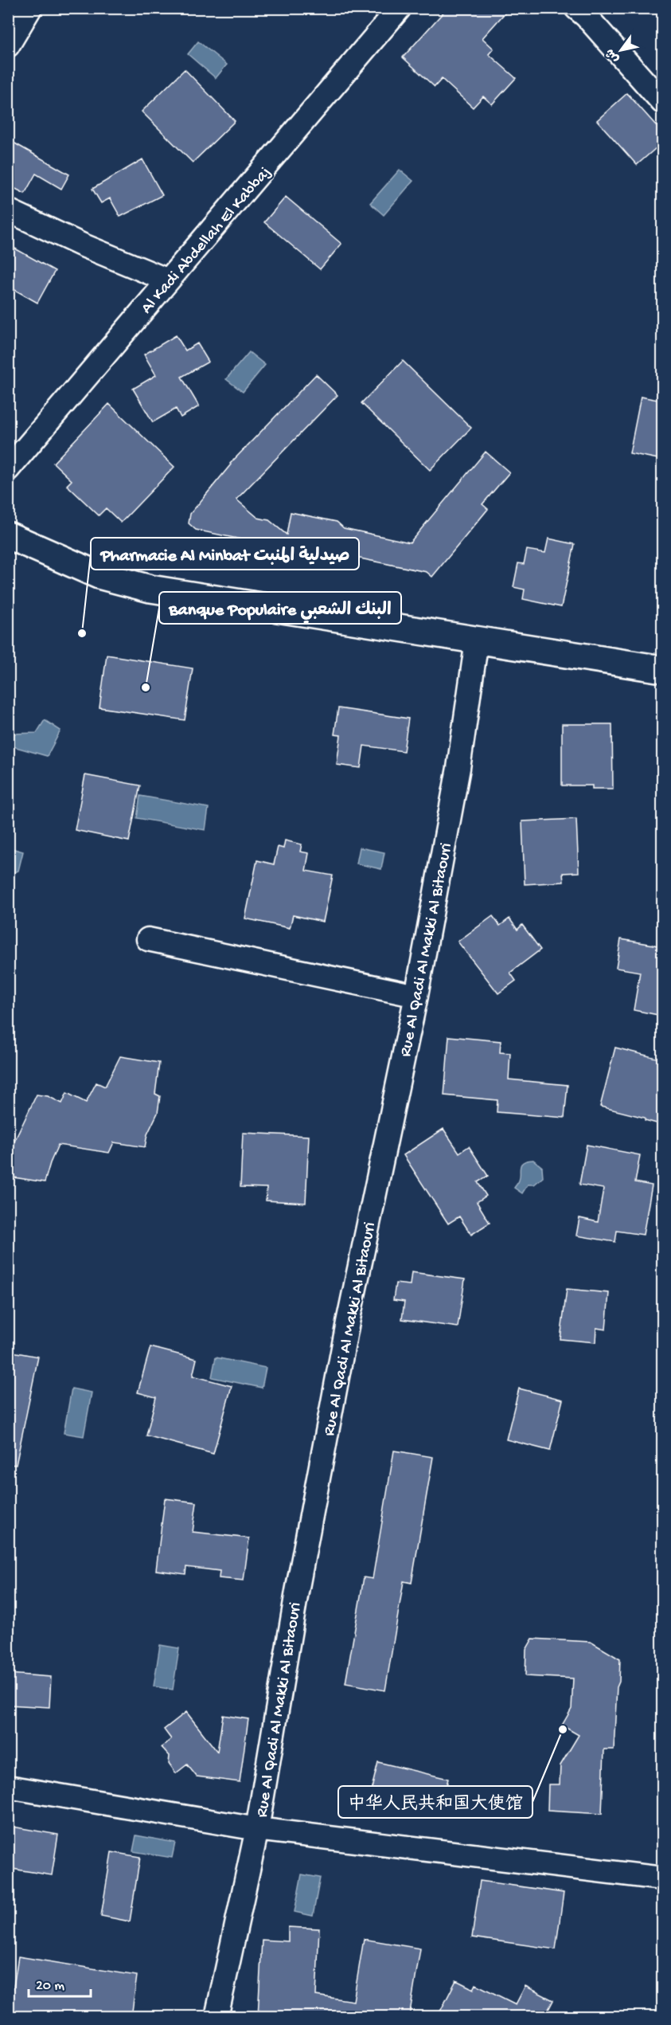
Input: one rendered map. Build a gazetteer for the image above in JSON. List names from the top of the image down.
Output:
{
  "streets": {
    "street": ["Al Kadi Abdellah El Kabbaj", "Rue Al Qadi Al Makki Al Bitaouri"]
  },
  "places": ["Pharmacie Al Minbat صيدلية المنبت", "Banque Populaire البنك الشعبي", "中华人民共和国大使馆"],
  "scale_bar": "20 m",
  "north": "bottom left"
}
